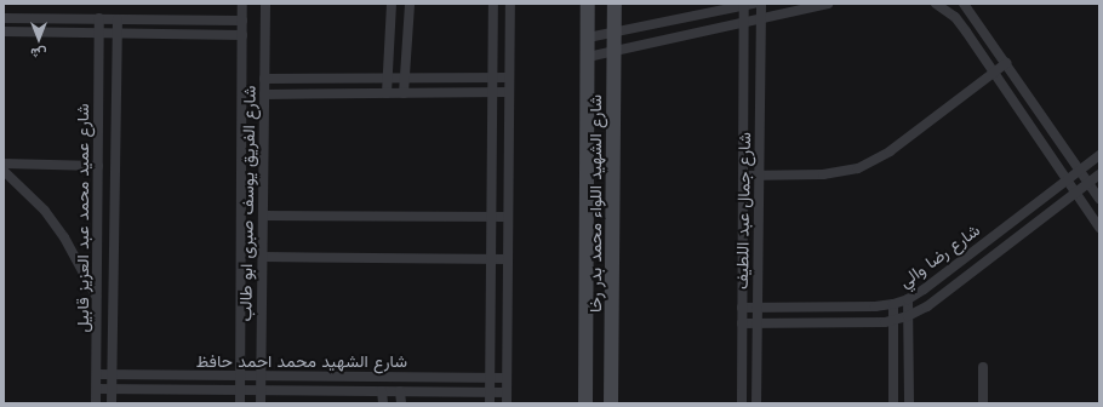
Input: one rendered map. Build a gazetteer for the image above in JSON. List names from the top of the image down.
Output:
{
  "streets": {
    "street": [
      "شارع الفريق يوسف صبرى ابو طالب",
      "شارع الشهيد اللواء محمد بدر رخا",
      "شارع جمال عبد اللطيف",
      "شارع عميد محمد عبد العزيز قابيل",
      "شارع رضا والي",
      "شارع الشهيد محمد احمد حافظ"
    ]
  },
  "crossings": [
    ["شارع الفريق يوسف صبرى ابو طالب", "شارع الشهيد محمد احمد حافظ"],
    ["شارع جمال عبد اللطيف", "شارع رضا والي"],
    ["شارع عميد محمد عبد العزيز قابيل", "شارع الشهيد محمد احمد حافظ"]
  ],
  "north": "bottom"
}
